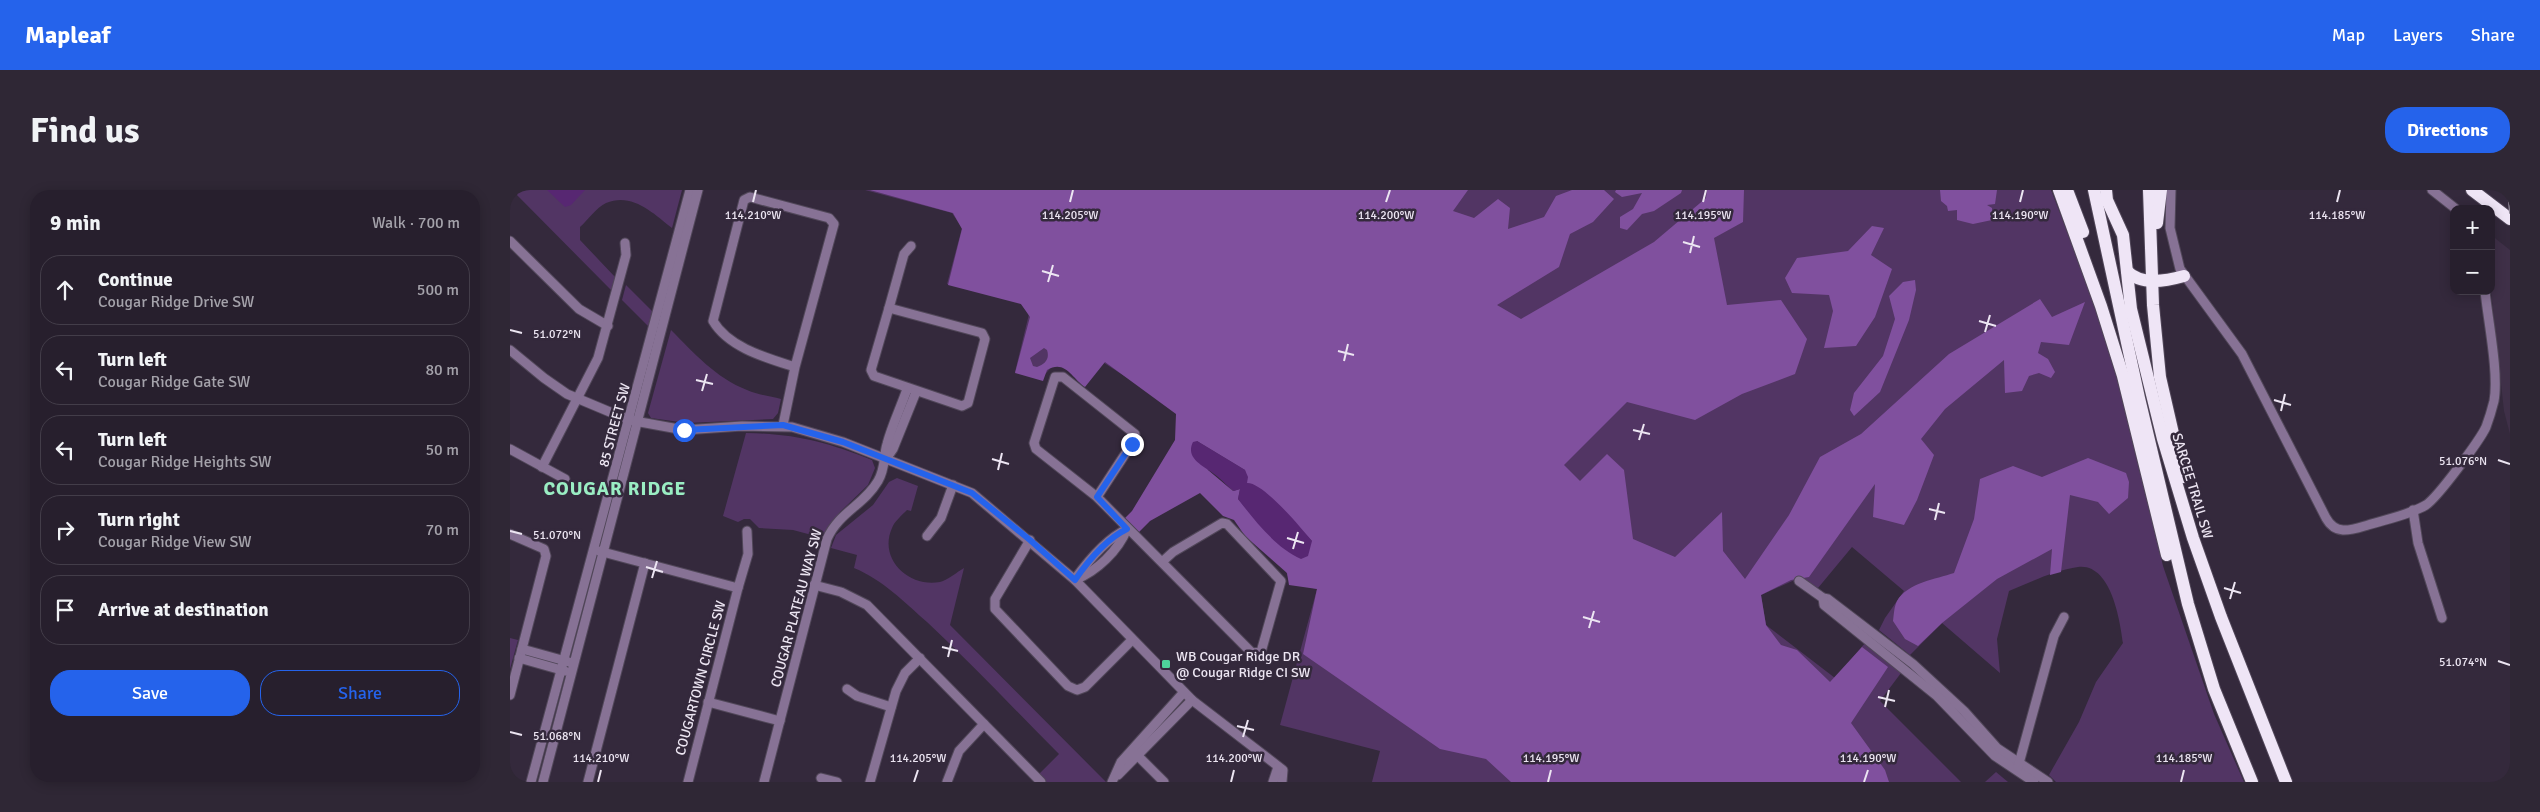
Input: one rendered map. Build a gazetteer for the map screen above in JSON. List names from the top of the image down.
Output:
{
  "streets": {
    "highway": ["SARCEE TRAIL SW"],
    "street": ["85 STREET SW", "COUGAR PLATEAU WAY SW", "COUGARTOWN CIRCLE SW"]
  },
  "crossings": [
    ["85 STREET SW", "COUGARTOWN CIRCLE SW"]
  ],
  "districts": ["COUGAR RIDGE"],
  "places": {
    "transit": ["WB Cougar Ridge DR @ Cougar Ridge CI SW"]
  },
  "page": {
    "header": "Mapleaf",
    "nav": ["Map", "Layers", "Share"],
    "buttons": [
      "Directions",
      ["Save", "Share"]
    ],
    "title": "Find us",
    "heading": ["9 min", "Walk · 700 m"],
    "map_buttons": ["+", "−"],
    "list": [
      ["Continue", "Cougar Ridge Drive SW", "500 m"],
      ["Turn left", "Cougar Ridge Gate SW", "80 m"],
      ["Turn left", "Cougar Ridge Heights SW", "50 m"],
      ["Turn right", "Cougar Ridge View SW", "70 m"],
      "Arrive at destination"
    ]
  },
  "coordinates": [
    "114.210°W",
    "114.205°W",
    "114.200°W",
    "114.195°W",
    "114.190°W",
    "114.185°W",
    "51.072°N",
    "51.076°N",
    "51.070°N",
    "51.074°N",
    "51.068°N"
  ]
}
